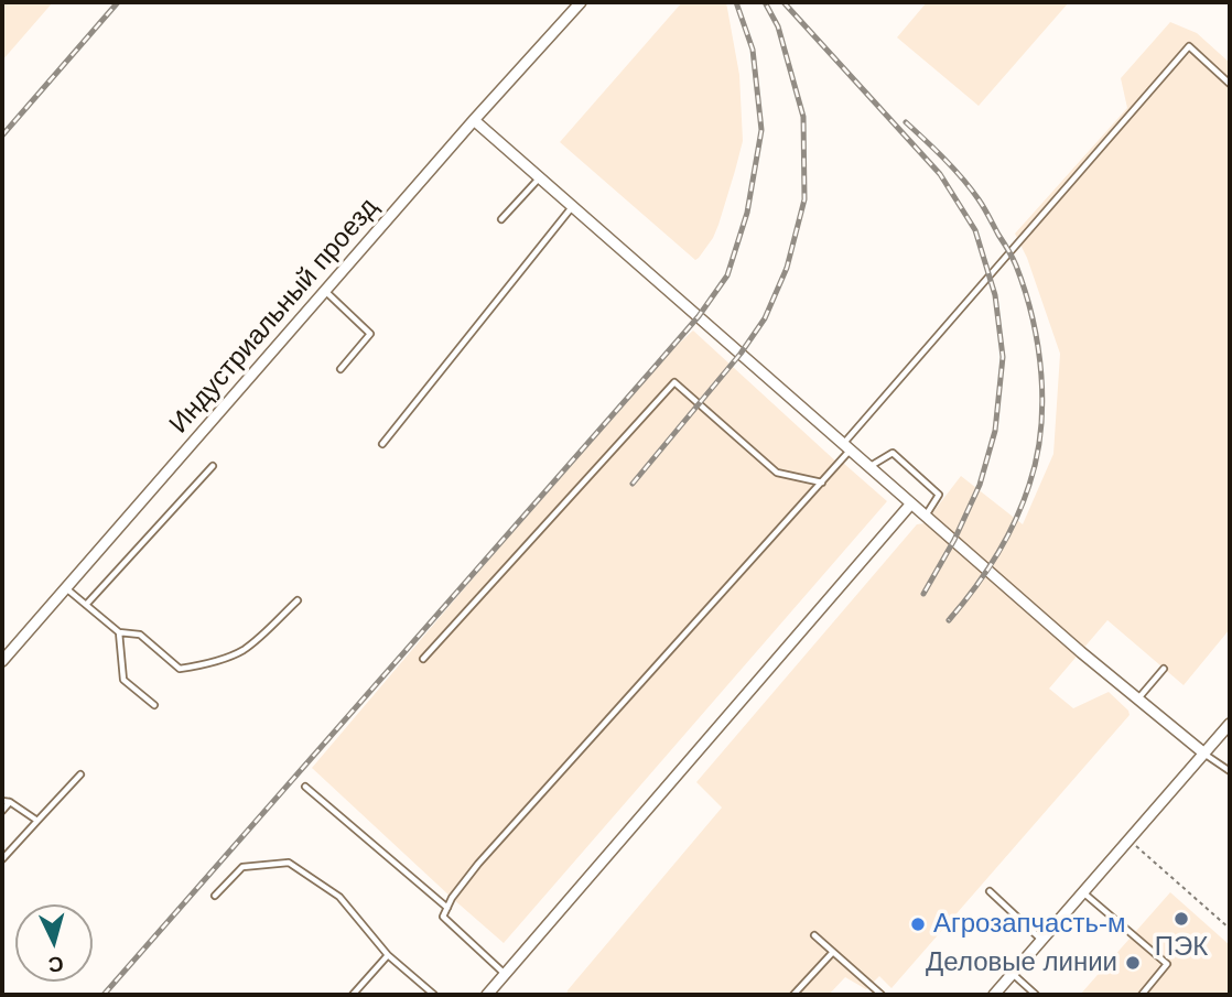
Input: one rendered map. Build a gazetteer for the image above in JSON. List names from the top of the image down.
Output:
{
  "streets": {
    "street": ["Индустриальный проезд"]
  },
  "places": ["ПЭК", "Агрозапчасть-м", "Деловые линии"],
  "north": "bottom"
}
